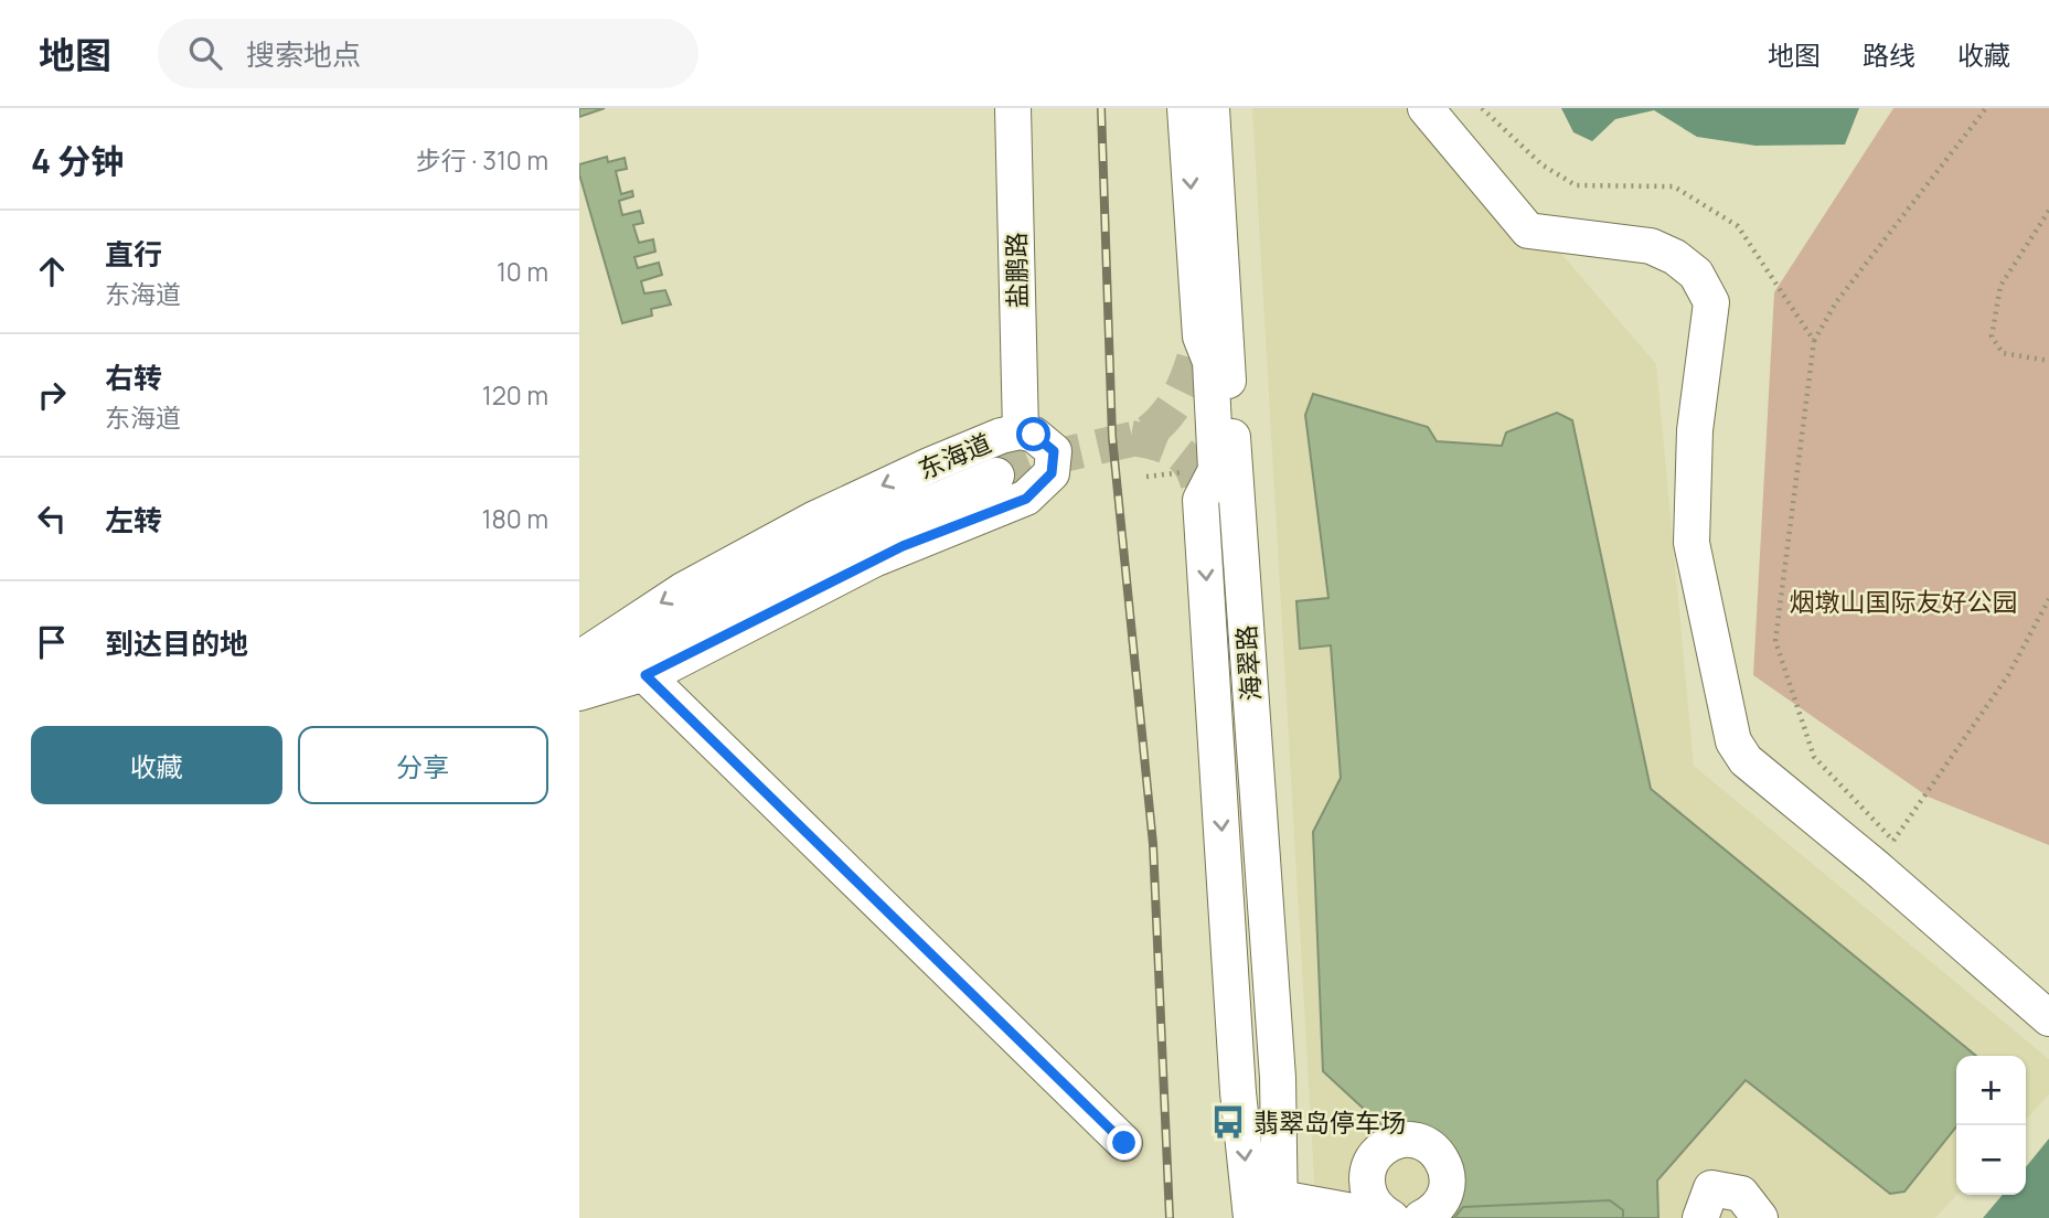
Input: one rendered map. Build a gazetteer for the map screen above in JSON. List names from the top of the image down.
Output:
{
  "streets": {
    "street": ["盐鹏路", "东海道", "海翠路"]
  },
  "crossings": [
    ["盐鹏路", "东海道"]
  ],
  "parks": ["烟墩山国际友好公园"],
  "places": {
    "bus stop": ["翡翠岛停车场"]
  },
  "page": {
    "header": "地图",
    "search": "搜索地点",
    "nav": ["地图", "路线", "收藏"],
    "heading": ["4 分钟", "步行 · 310 m"],
    "list": [
      ["直行", "东海道", "10 m"],
      ["右转", "东海道", "120 m"],
      ["左转", "180 m"],
      "到达目的地"
    ],
    "buttons": ["收藏", "分享"],
    "map_buttons": ["+", "−"]
  }
}
